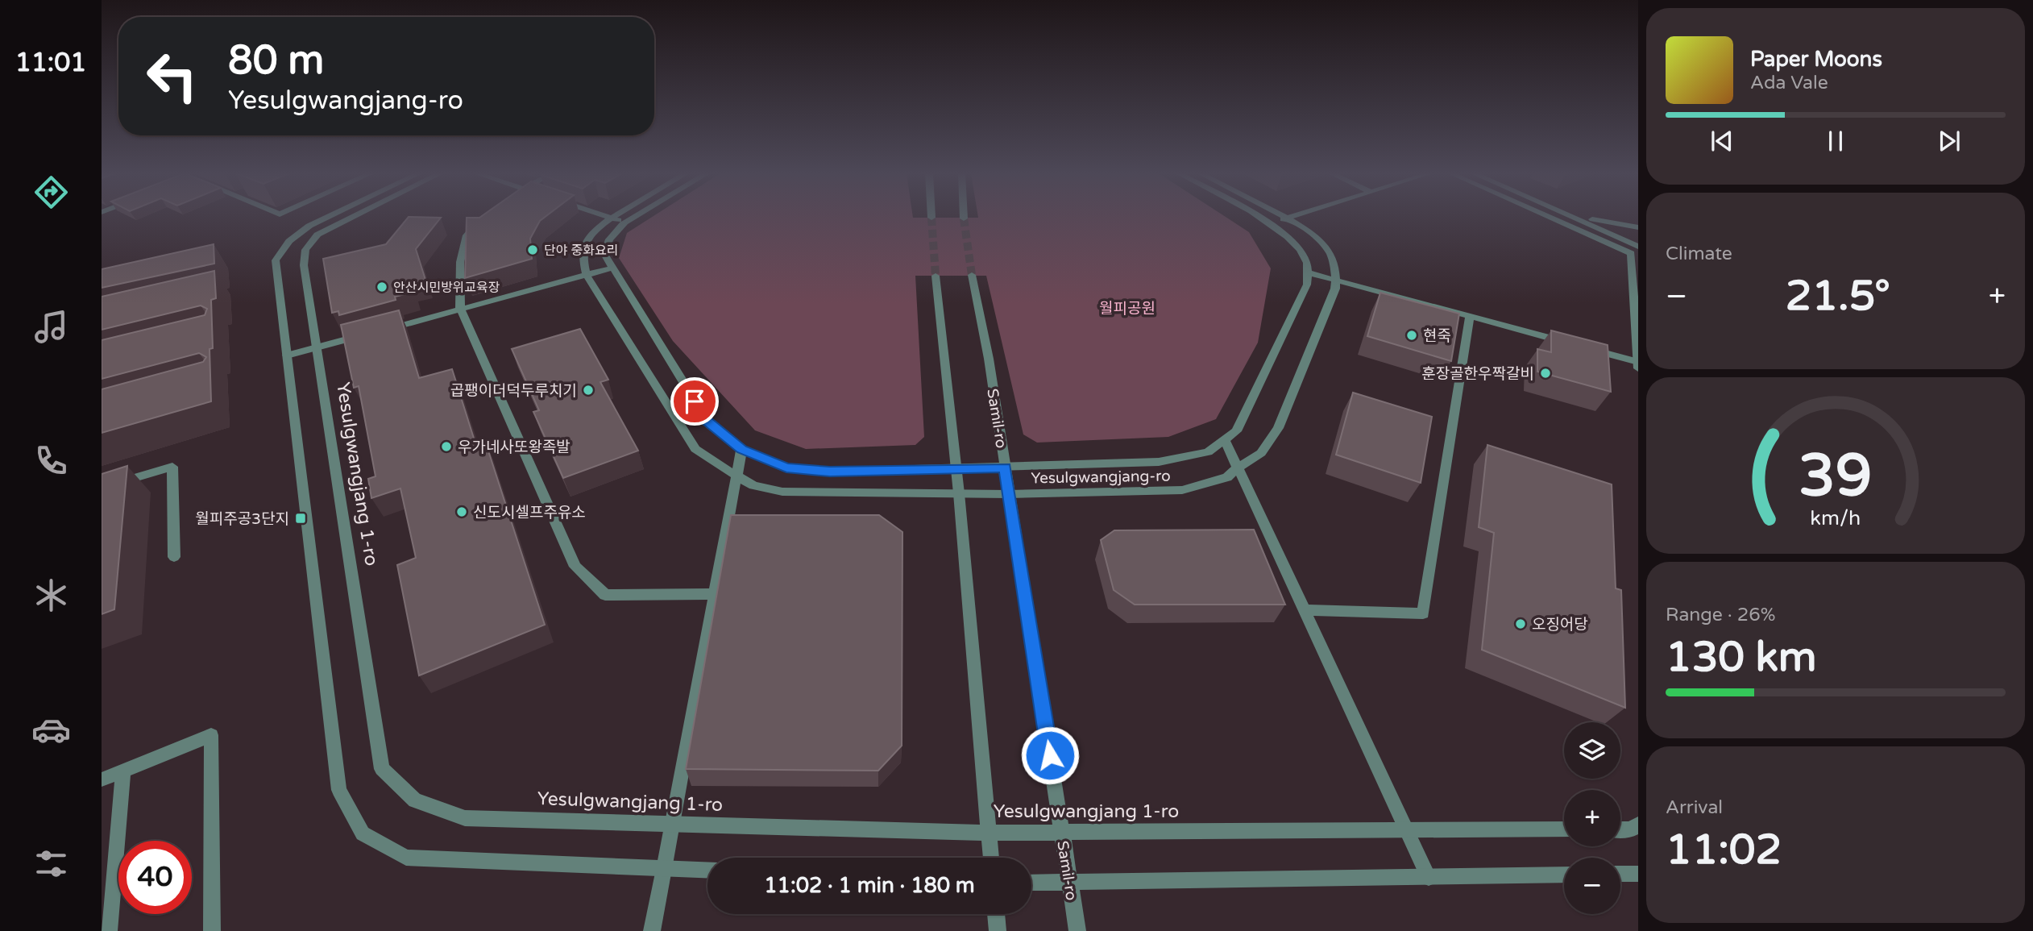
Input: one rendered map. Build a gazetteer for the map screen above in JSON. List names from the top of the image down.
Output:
{
  "streets": {
    "street": ["Samil-ro", "Yesulgwangjang 1-ro", "Yesulgwangjang-ro"]
  },
  "crossings": [
    ["Samil-ro", "Yesulgwangjang 1-ro"],
    ["Samil-ro", "Yesulgwangjang-ro"]
  ],
  "parks": ["월피공원"],
  "places": {
    "other": [
      "단야 중화요리",
      "안산시민방위교육장",
      "현죽",
      "훈장골한우짝갈비",
      "곱팽이더덕두루치기",
      "우가네사또왕족발",
      "신도시셀프주유소",
      "오징어당"
    ],
    "transit": ["월피주공3단지"]
  },
  "page": {
    "tabs": "11:01",
    "turn": ["80 m", "Yesulgwangjang-ro"],
    "song": ["Paper Moons", "Ada Vale"],
    "tile": [
      "Climate",
      ["Range · 26%", "130 km"],
      ["Arrival", "11:02"]
    ],
    "heat": ["−", "21.5°", "+"],
    "map_buttons": ["+", "−"],
    "limit": "40",
    "trip": "11:02 · 1 min · 180 m",
    "gauge": ["39", "km/h"]
  }
}
